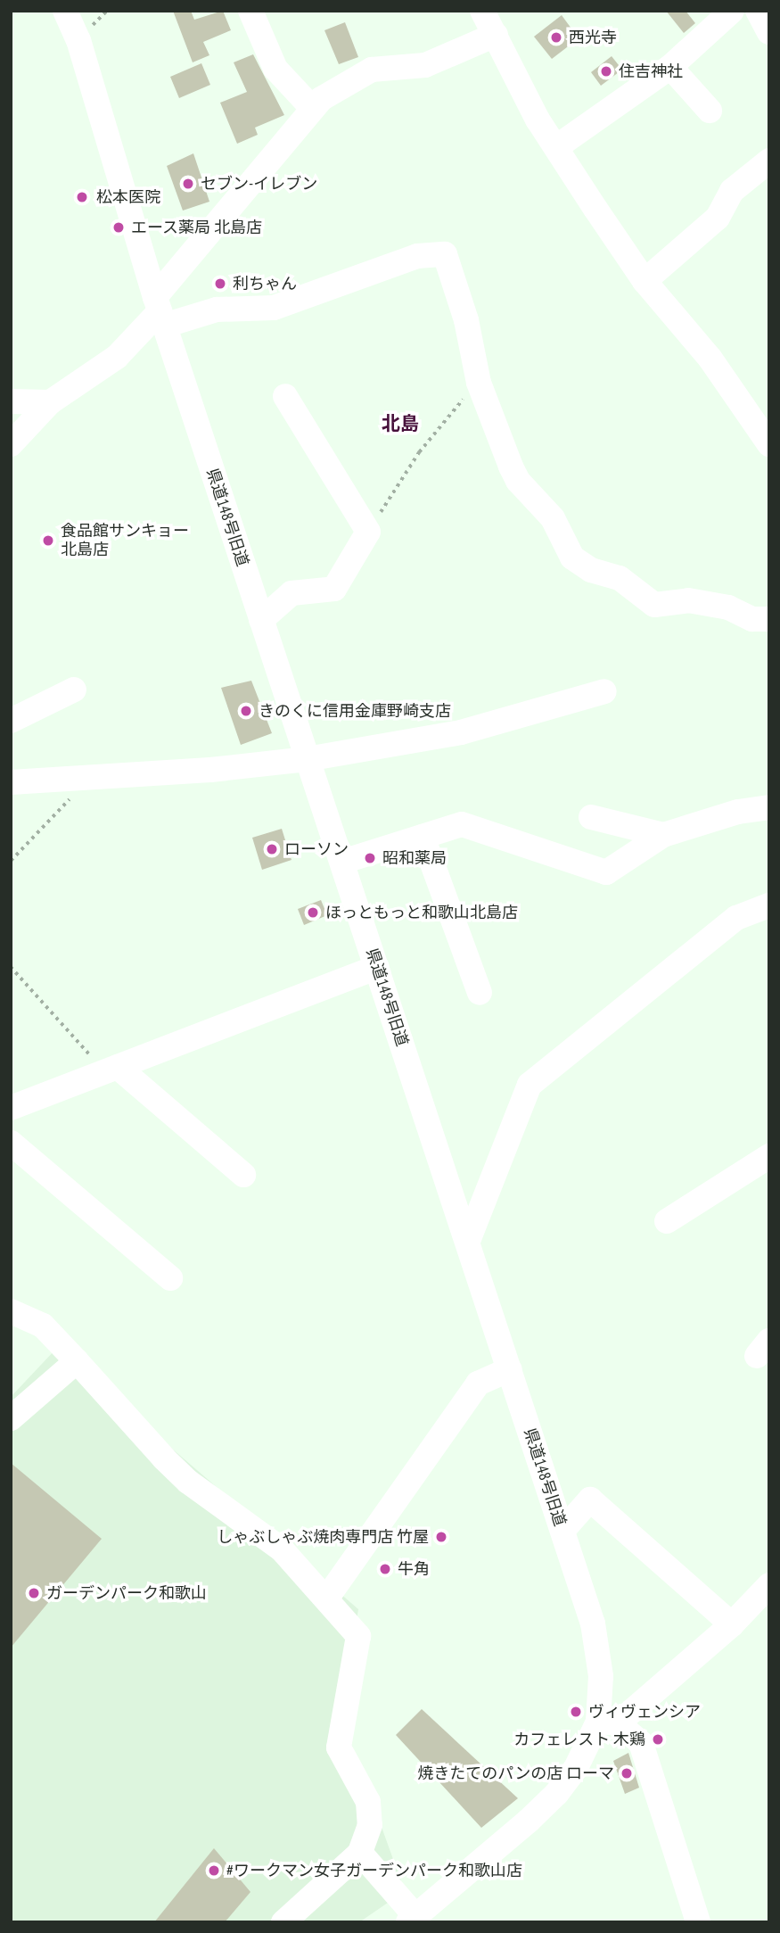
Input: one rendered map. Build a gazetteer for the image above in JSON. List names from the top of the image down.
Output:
{
  "streets": {
    "street": ["県道148号旧道"]
  },
  "districts": ["北島"],
  "places": [
    "西光寺",
    "住吉神社",
    "セブン-イレブン",
    "松本医院",
    "エース薬局 北島店",
    "利ちゃん",
    "食品館サンキョー 北島店",
    "きのくに信用金庫野崎支店",
    "ローソン",
    "昭和薬局",
    "ほっともっと和歌山北島店",
    "しゃぶしゃぶ焼肉専門店 竹屋",
    "牛角",
    "ガーデンパーク和歌山",
    "ヴィヴェンシア",
    "カフェレスト 木鶏",
    "焼きたてのパンの店 ローマ",
    "#ワークマン女子ガーデンパーク和歌山店"
  ]
}
